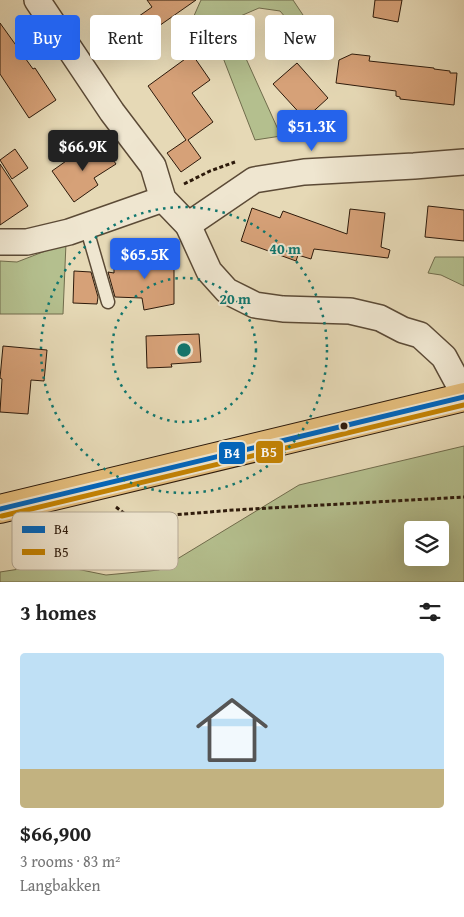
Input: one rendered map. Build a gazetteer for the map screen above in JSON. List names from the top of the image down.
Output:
{
  "lines": ["transit line B4", "transit line B5"],
  "legend": ["B4", "B5"],
  "page": {
    "chip": [
      "Buy",
      "Rent",
      "Filters",
      "New"
    ],
    "price": ["$51.3K", "$66.9K", "$65.5K"],
    "heading": "3 homes",
    "list": [
      {
        "name": "$66,900",
        "note": "3 rooms · 83 m² · Langbakken"
      }
    ]
  },
  "rings": ["40 m", "20 m"]
}
